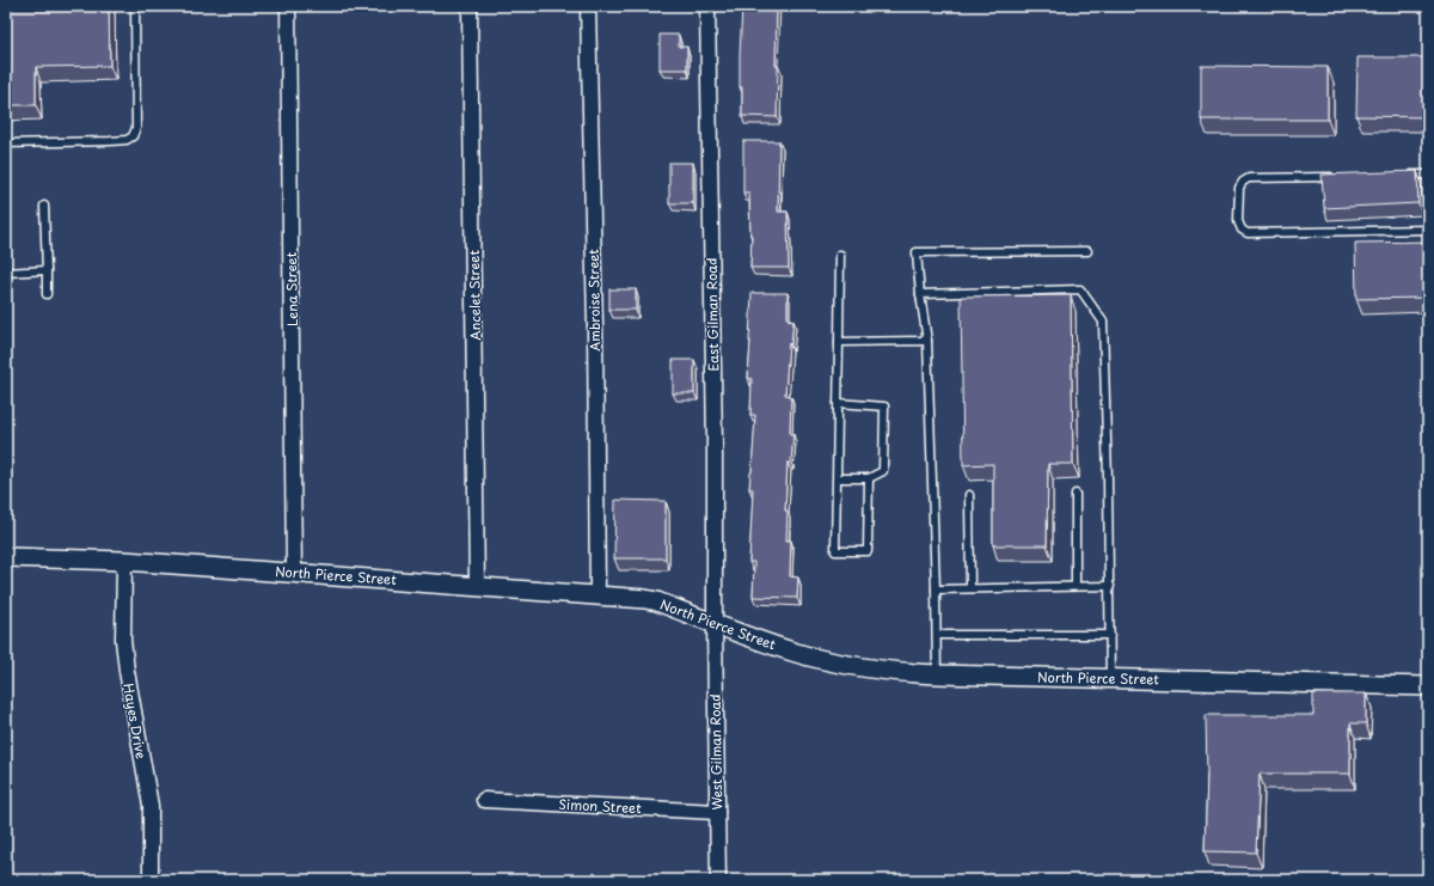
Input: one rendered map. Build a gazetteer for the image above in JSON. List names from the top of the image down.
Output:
{
  "streets": {
    "street": [
      "Lena Street",
      "Ancelet Street",
      "Ambroise Street",
      "East Gilman Road",
      "North Pierce Street",
      "Hayes Drive",
      "West Gilman Road",
      "Simon Street"
    ]
  },
  "crossings": [
    ["Lena Street", "North Pierce Street"],
    ["Ancelet Street", "North Pierce Street"],
    ["Ambroise Street", "North Pierce Street"],
    ["East Gilman Road", "North Pierce Street"],
    ["East Gilman Road", "West Gilman Road"],
    ["North Pierce Street", "Hayes Drive"],
    ["North Pierce Street", "West Gilman Road"],
    ["West Gilman Road", "Simon Street"]
  ]
}
